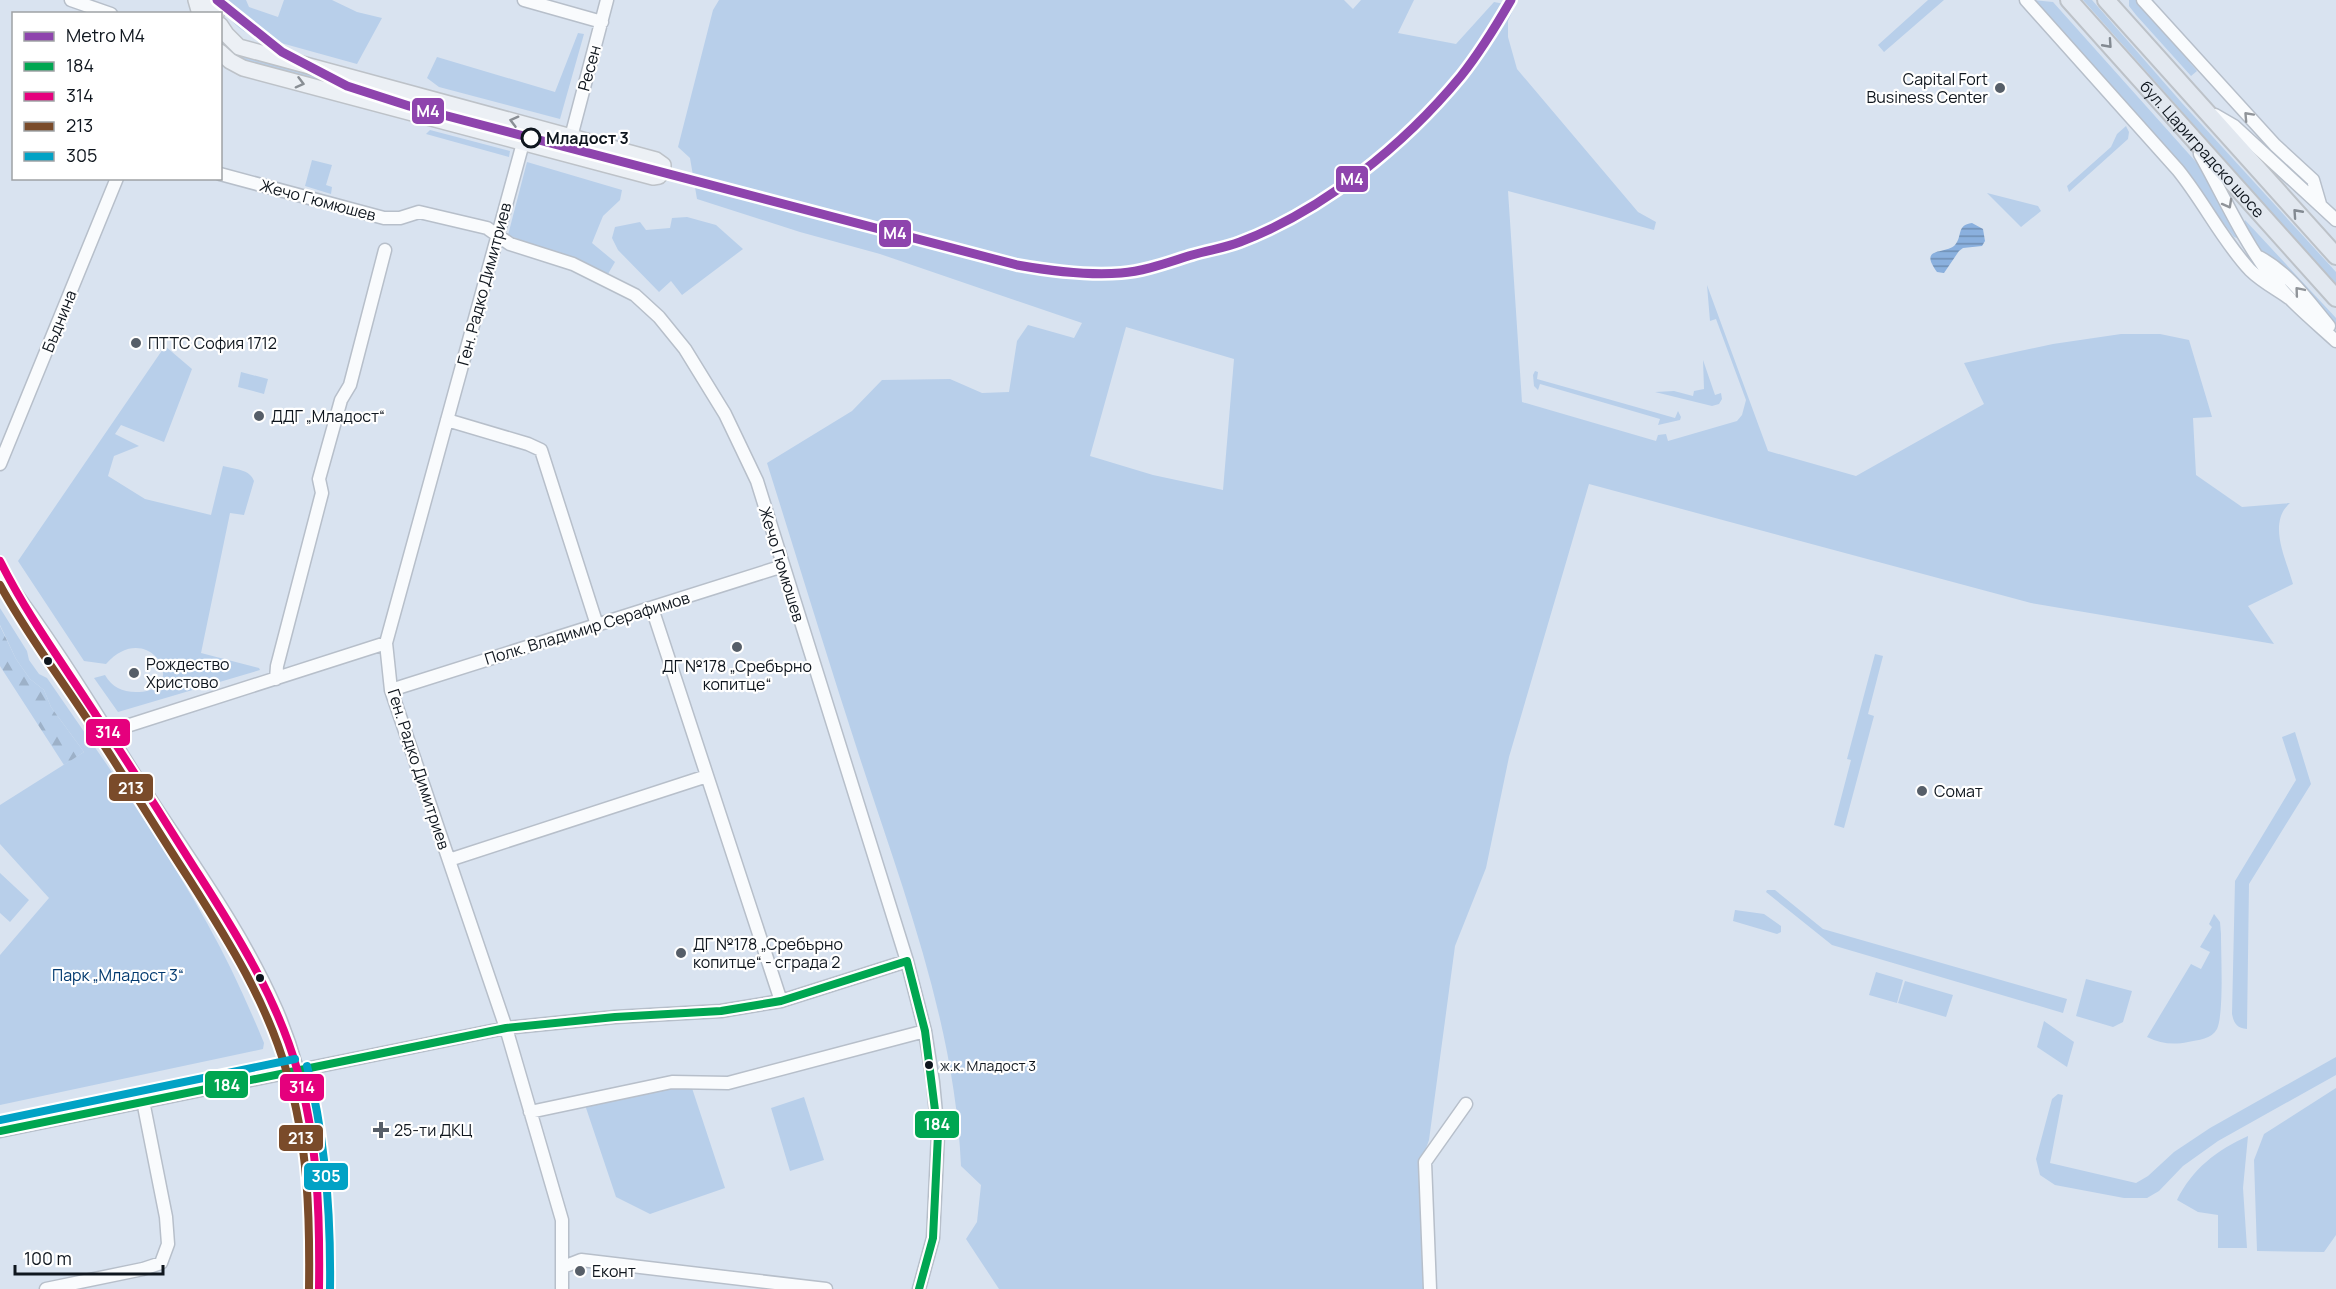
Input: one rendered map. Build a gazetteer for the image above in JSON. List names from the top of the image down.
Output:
{
  "streets": {
    "highway": ["бул. Цариградско шосе"],
    "street": [
      "Ресен",
      "Жечо Гюмюшев",
      "Ген. Радко Димитриев",
      "Бъднина",
      "Полк. Владимир Серафимов"
    ]
  },
  "crossings": [
    ["Жечо Гюмюшев", "Ген. Радко Димитриев"],
    ["Жечо Гюмюшев", "Полк. Владимир Серафимов"],
    ["Ген. Радко Димитриев", "Полк. Владимир Серафимов"]
  ],
  "parks": ["Парк „Младост 3“"],
  "places": {
    "other": [
      "Capital Fort Business Center",
      "Младост 3",
      "ПТТС София 1712",
      "ДДГ „Младост“",
      "ДГ №178 „Сребърно копитце“",
      "Рождество Христово",
      "Сомат",
      "ДГ №178 „Сребърно копитце“ - сграда 2",
      "ж.к. Младост 3",
      "Еконт"
    ],
    "health": ["25-ти ДКЦ"]
  },
  "lines": [
    "metro line M4",
    "transit line 314",
    "transit line 213",
    "transit line 184",
    "transit line 305"
  ],
  "legend": [
    "Metro M4",
    "184",
    "314",
    "213",
    "305"
  ],
  "scale_bar": "100 m"
}
